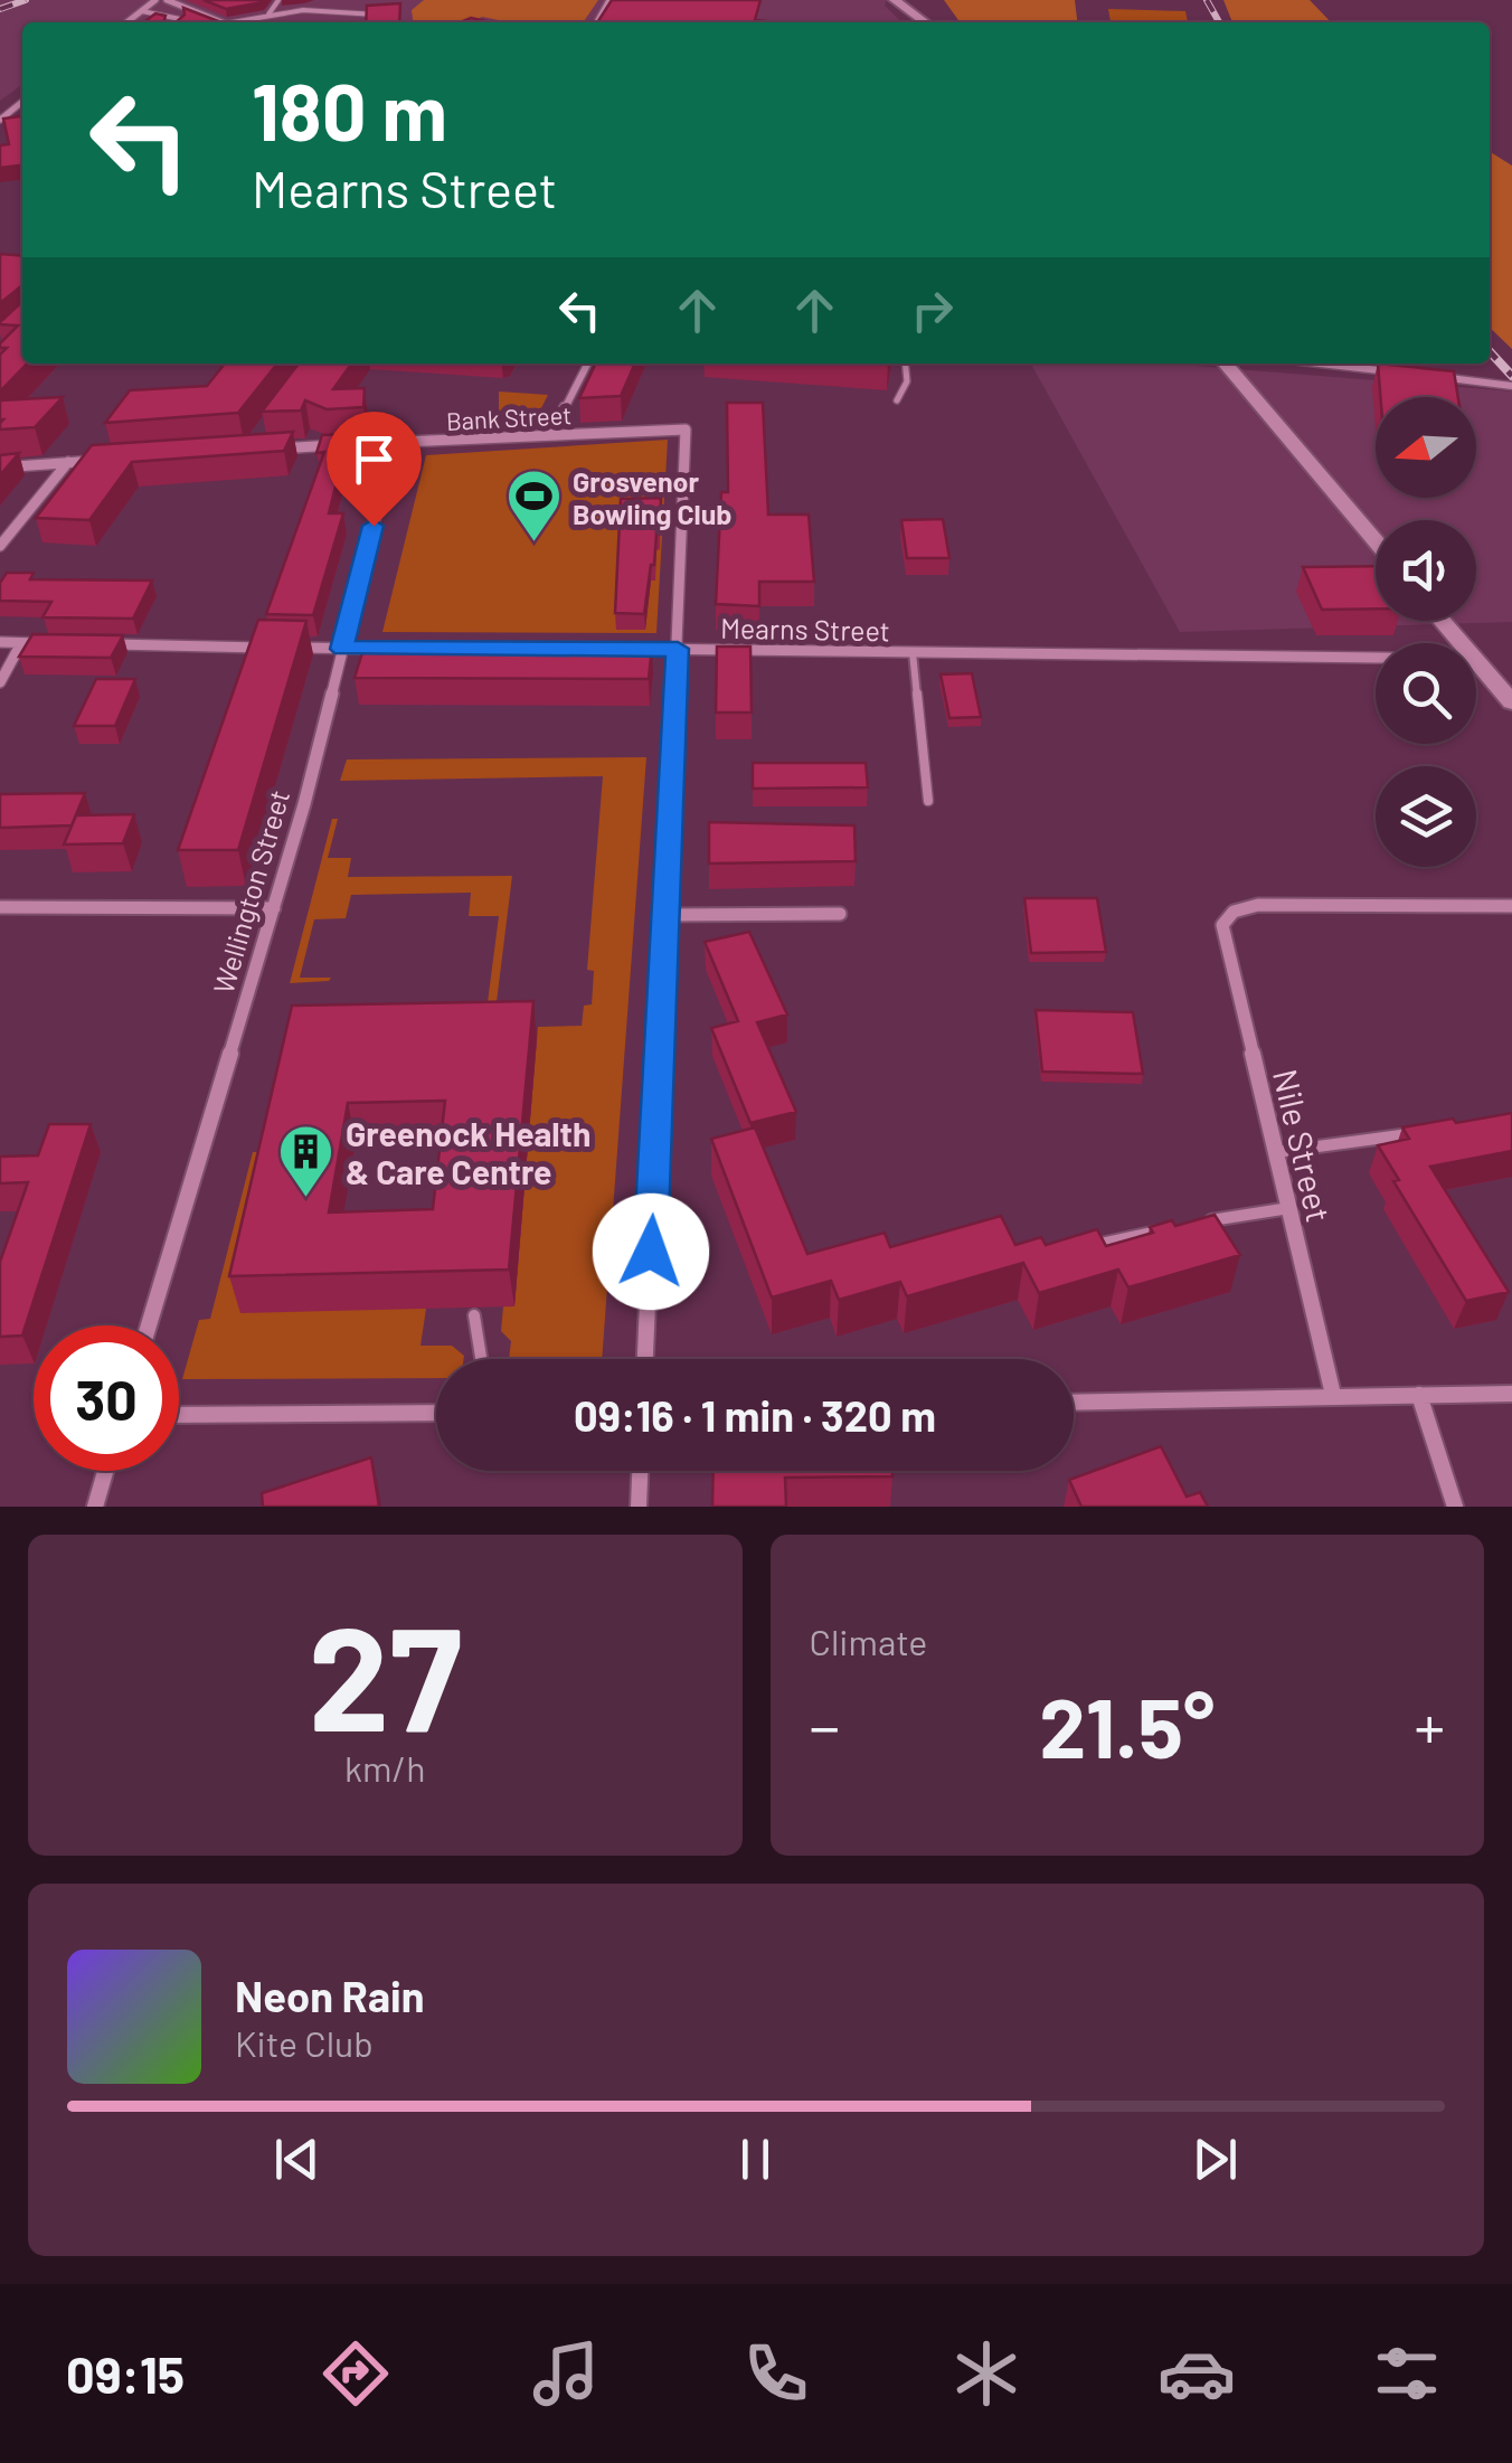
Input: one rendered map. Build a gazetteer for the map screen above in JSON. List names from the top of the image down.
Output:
{
  "streets": {
    "street": [
      "Bank Street",
      "Mearns Street",
      "Wellington Street",
      "Nile Street"
    ]
  },
  "crossings": [
    ["Bank Street", "Mearns Street"],
    ["Bank Street", "Wellington Street"]
  ],
  "places": {
    "sports": ["Grosvenor Bowling Club"],
    "building": ["Greenock Health & Care Centre"]
  },
  "north": "left",
  "page": {
    "turn": ["180 m", "Mearns Street"],
    "limit": "30",
    "trip": "09:16 · 1 min · 320 m",
    "tile": [
      ["27", "km/h"],
      "Climate"
    ],
    "heat": ["−", "21.5°", "+"],
    "song": ["Neon Rain", "Kite Club"],
    "tabs": "09:15"
  }
}
